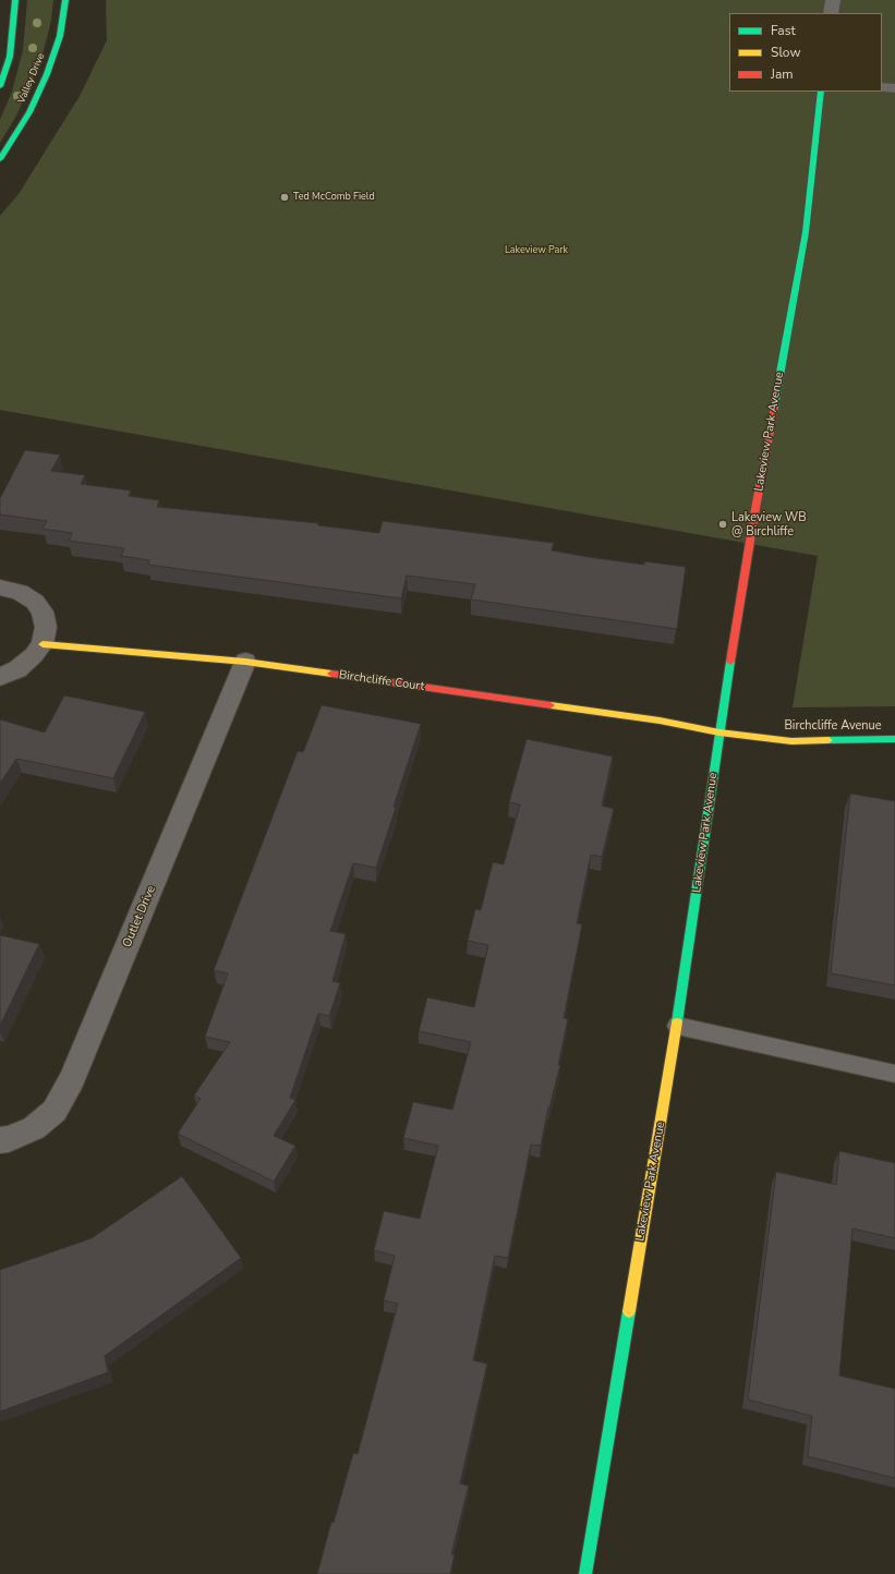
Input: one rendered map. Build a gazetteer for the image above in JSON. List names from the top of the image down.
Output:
{
  "streets": {
    "street": [
      "Valley Drive",
      "Lakeview Park Avenue",
      "Birchcliffe Court",
      "Birchcliffe Avenue",
      "Outlet Drive"
    ]
  },
  "crossings": [
    ["Lakeview Park Avenue", "Birchcliffe Court"],
    ["Lakeview Park Avenue", "Birchcliffe Avenue"],
    ["Birchcliffe Court", "Birchcliffe Avenue"],
    ["Birchcliffe Court", "Outlet Drive"]
  ],
  "parks": ["Lakeview Park"],
  "places": ["Ted McComb Field", "Lakeview WB @ Birchliffe"],
  "legend": ["Fast", "Slow", "Jam"]
}
